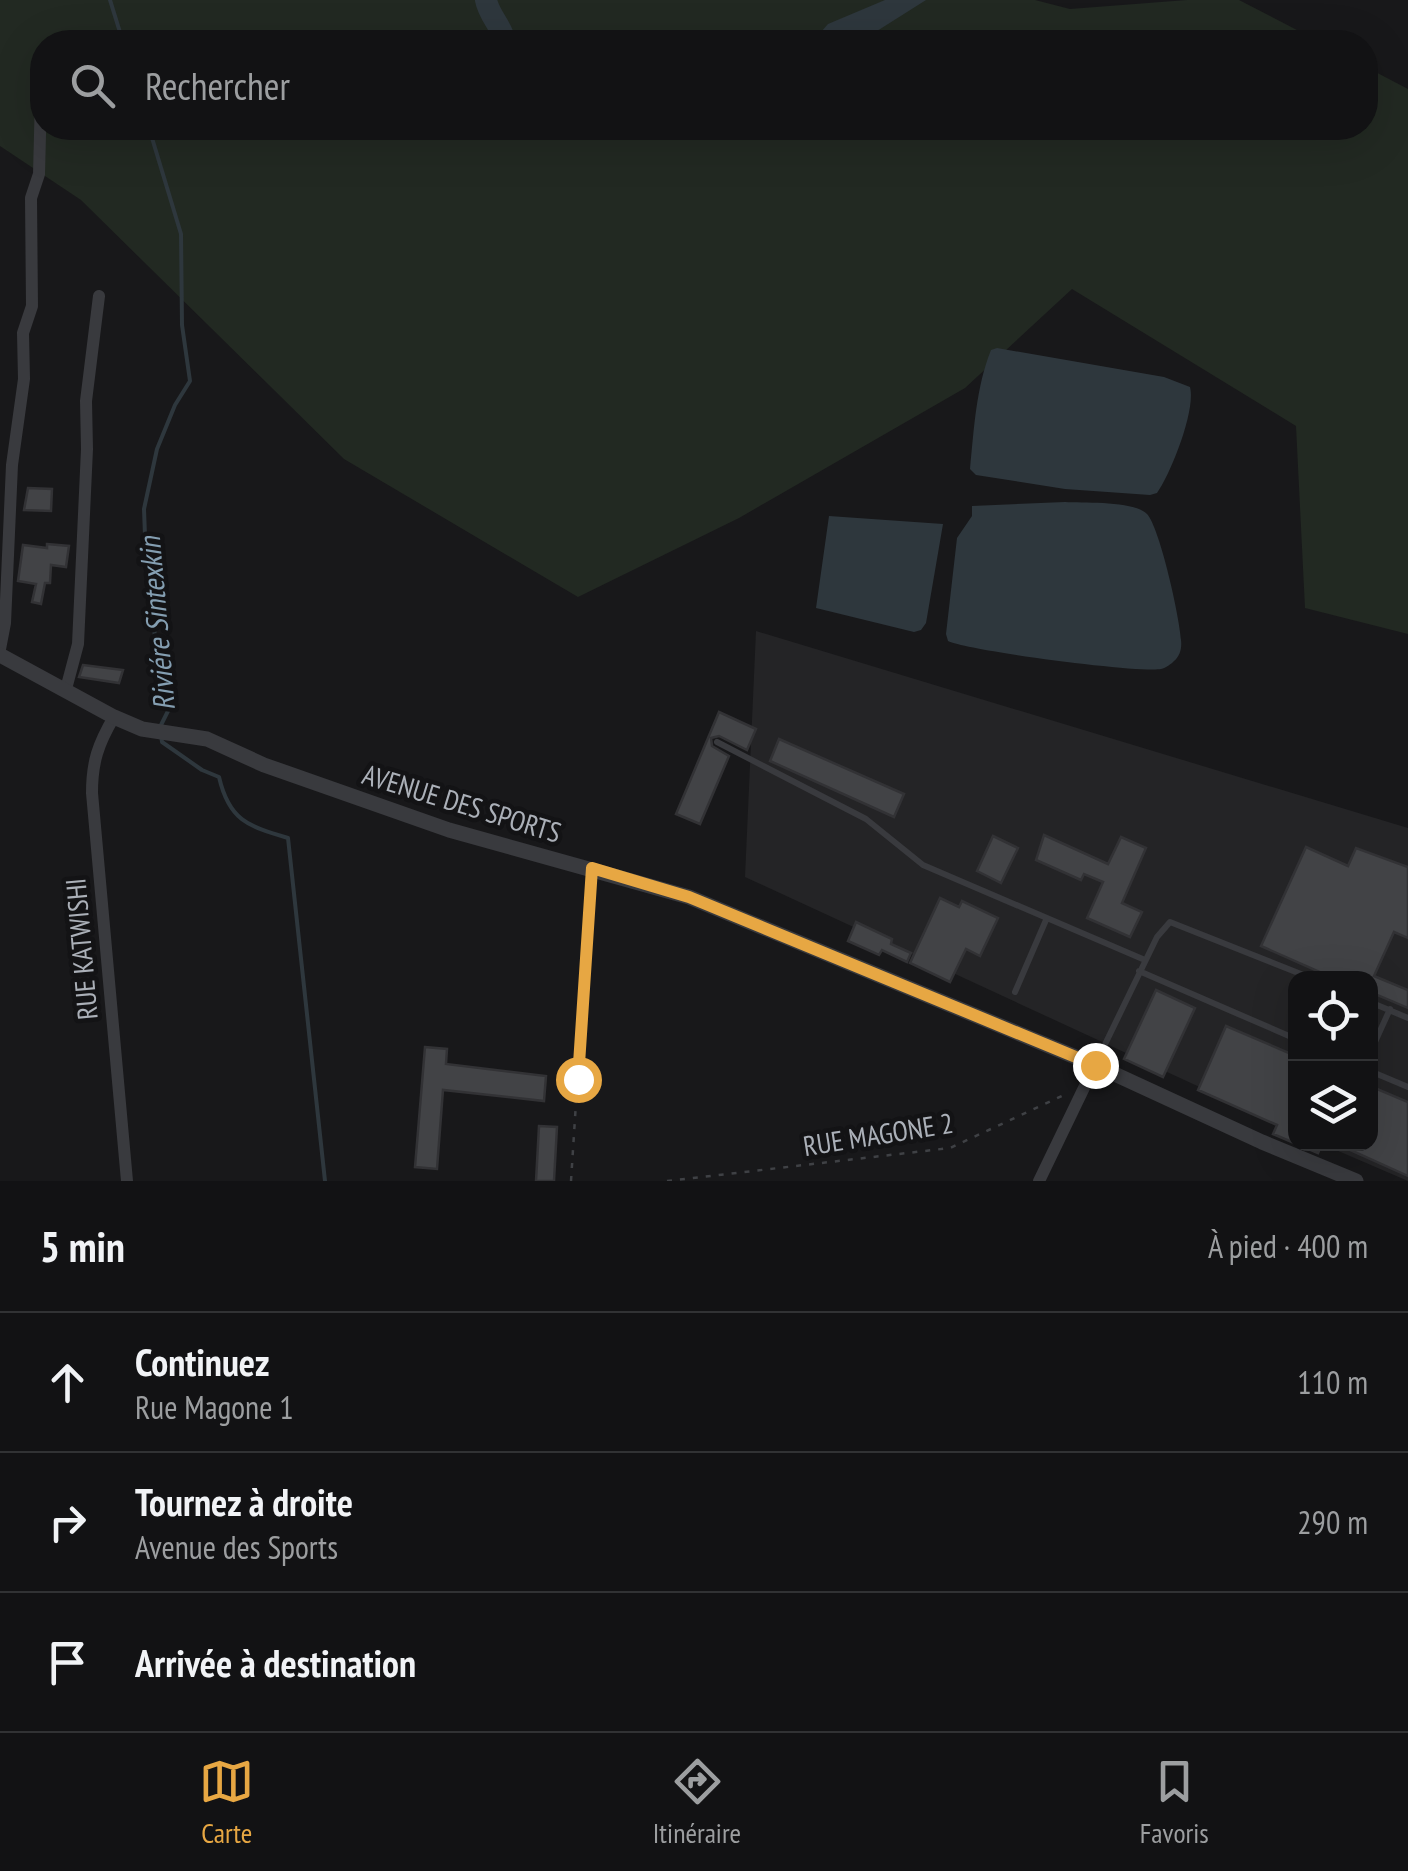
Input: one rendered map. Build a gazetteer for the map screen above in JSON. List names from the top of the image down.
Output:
{
  "streets": {
    "street": ["AVENUE DES SPORTS", "RUE KATWISHI"],
    "path": ["RUE MAGONE 2"]
  },
  "crossings": [
    ["AVENUE DES SPORTS", "RUE KATWISHI"]
  ],
  "water": ["Riviére Sintexkin"],
  "page": {
    "search": "Rechercher",
    "heading": ["5 min", "À pied · 400 m"],
    "list": [
      ["Continuez", "Rue Magone 1", "110 m"],
      ["Tournez à droite", "Avenue des Sports", "290 m"],
      "Arrivée à destination"
    ],
    "nav": ["Carte", "Itinéraire", "Favoris"]
  }
}
